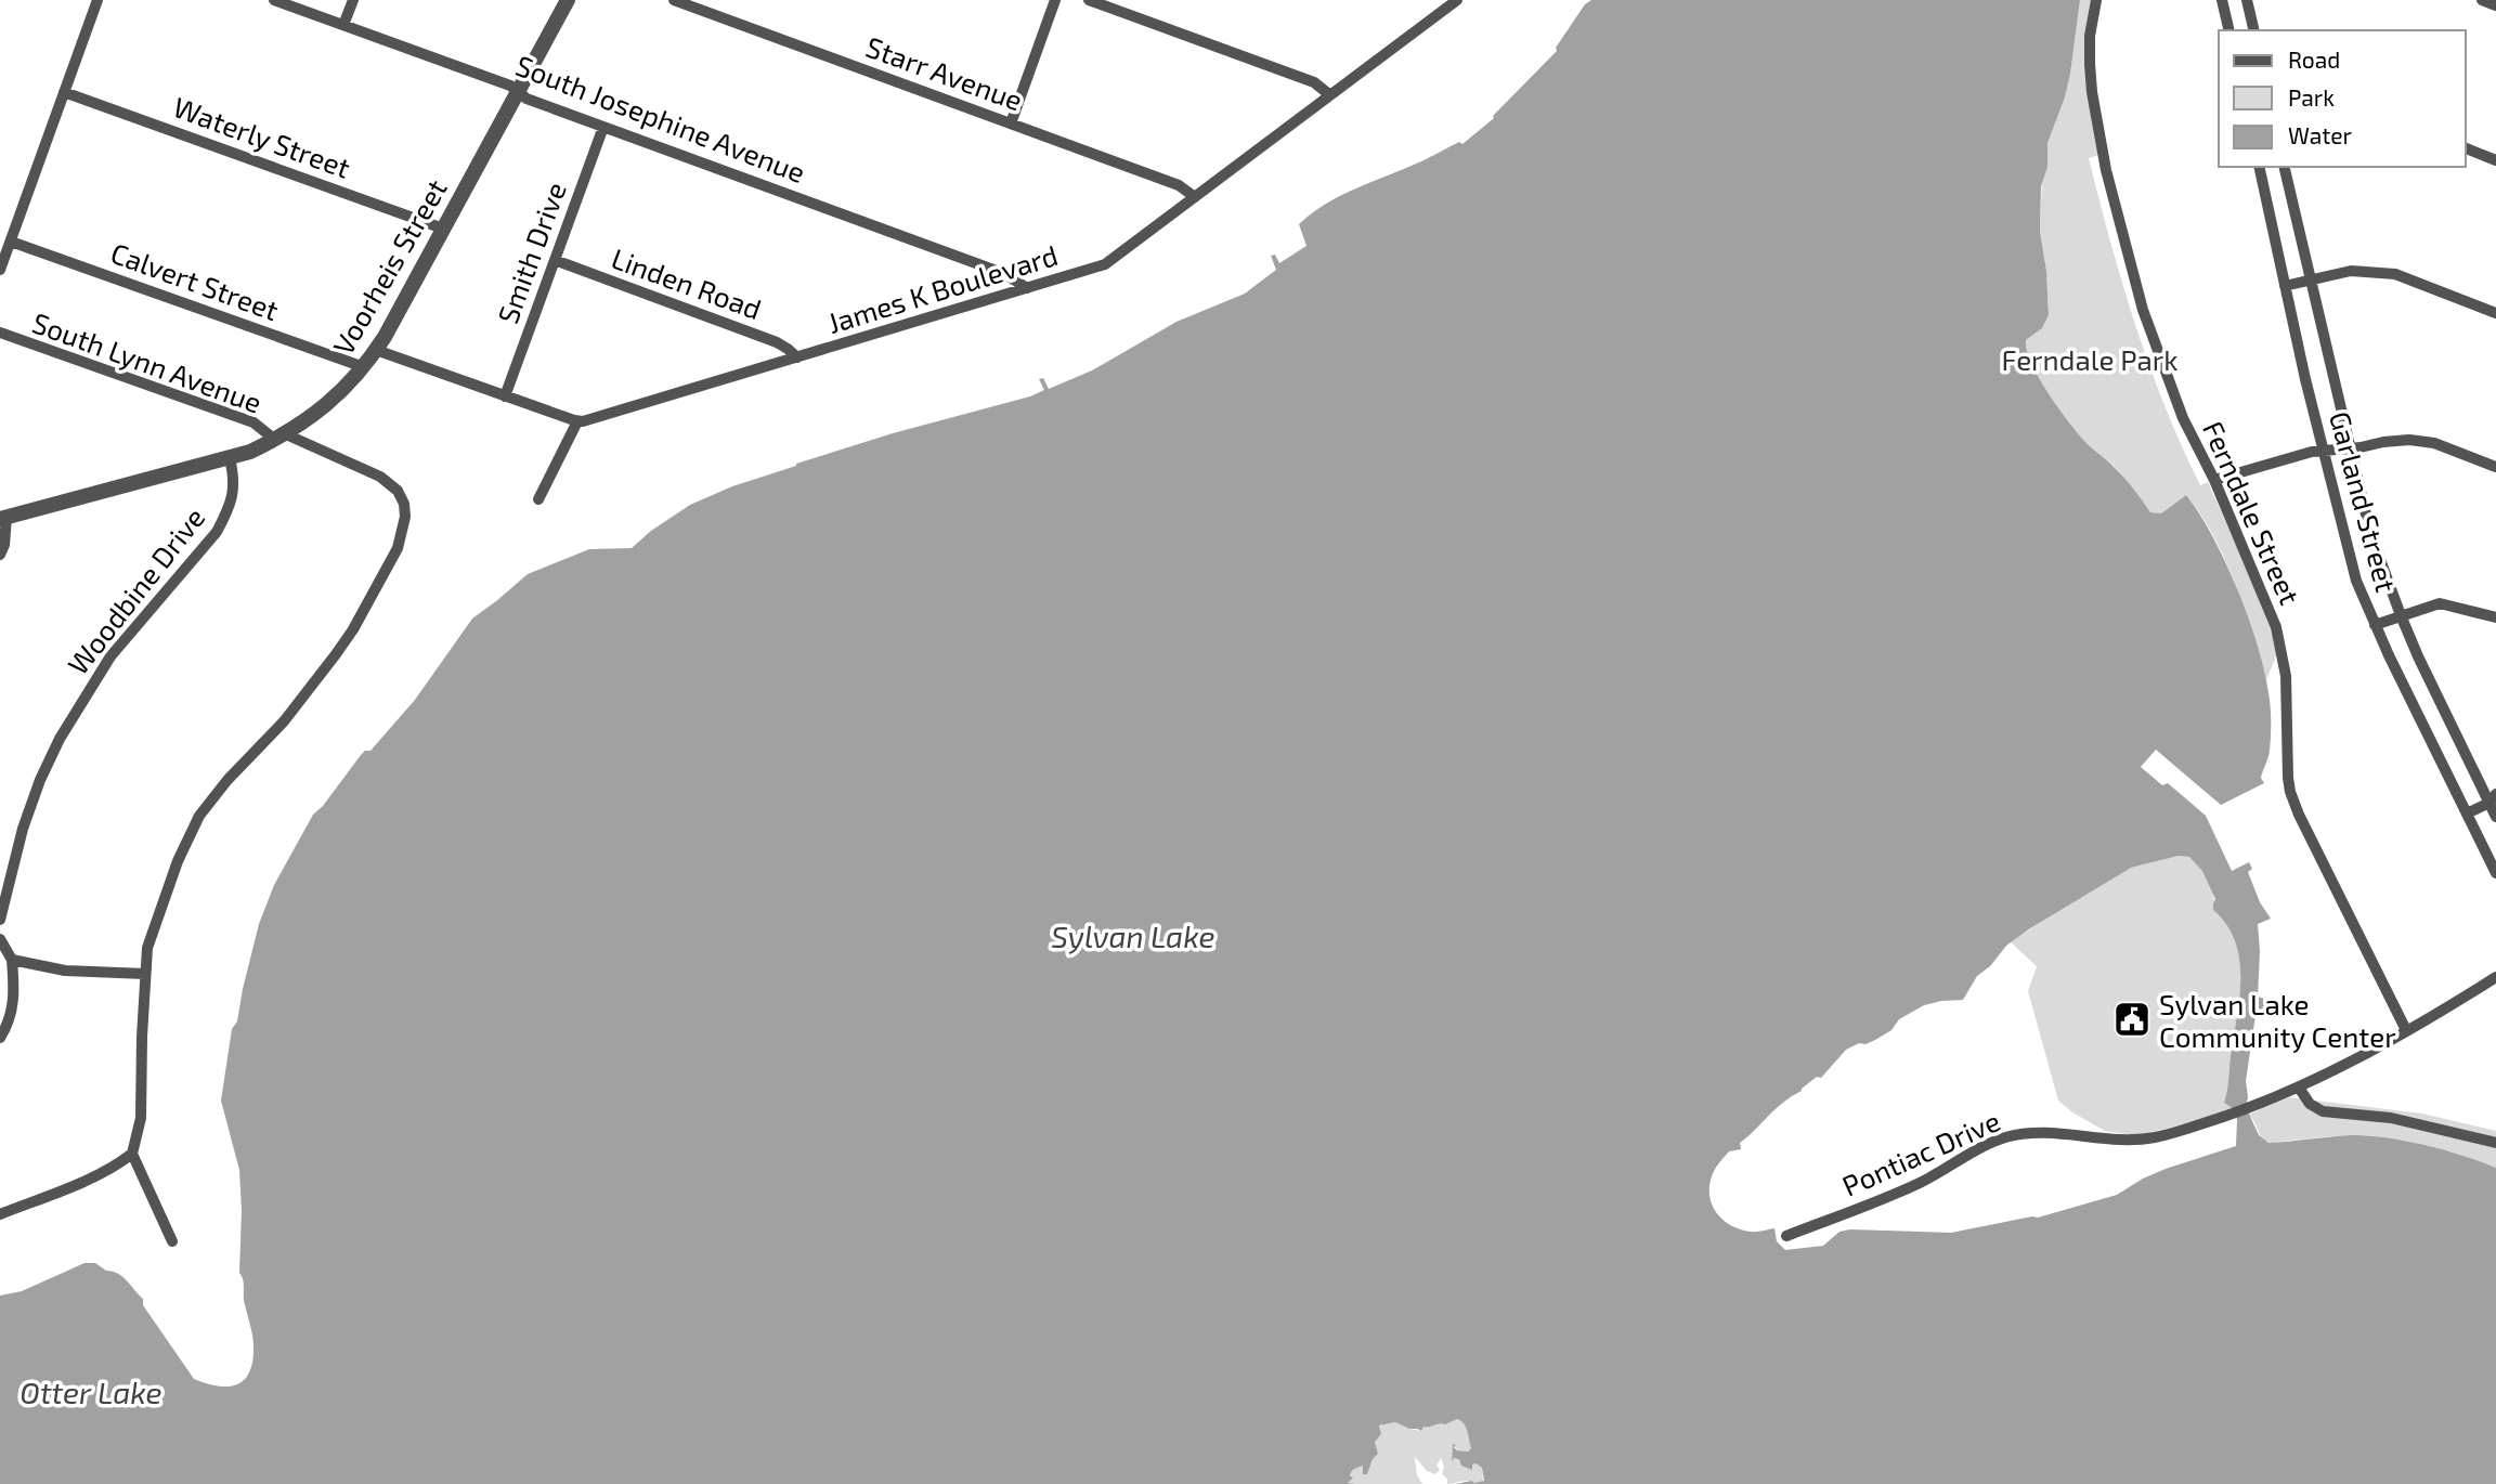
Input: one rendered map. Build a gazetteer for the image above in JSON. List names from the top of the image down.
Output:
{
  "streets": {
    "street": [
      "Starr Avenue",
      "South Josephine Avenue",
      "Waterly Street",
      "Smith Drive",
      "Voorheis Street",
      "Calvert Street",
      "Linden Road",
      "James K Boulevard",
      "South Lynn Avenue",
      "Garland Street",
      "Ferndale Street",
      "Woodbine Drive",
      "Pontiac Drive"
    ]
  },
  "crossings": [
    ["Starr Avenue", "James K Boulevard"],
    ["South Josephine Avenue", "Smith Drive"],
    ["South Josephine Avenue", "Voorheis Street"],
    ["South Josephine Avenue", "James K Boulevard"],
    ["Waterly Street", "Voorheis Street"],
    ["Smith Drive", "Linden Road"],
    ["Voorheis Street", "Calvert Street"],
    ["Voorheis Street", "South Lynn Avenue"],
    ["Voorheis Street", "Woodbine Drive"],
    ["Linden Road", "James K Boulevard"],
    ["Ferndale Street", "Pontiac Drive"]
  ],
  "water": ["Sylvan Lake", "Otter Lake"],
  "parks": ["Ferndale Park"],
  "places": {
    "public building": ["Sylvan Lake Community Center"]
  },
  "legend": ["Road", "Park", "Water"]
}
